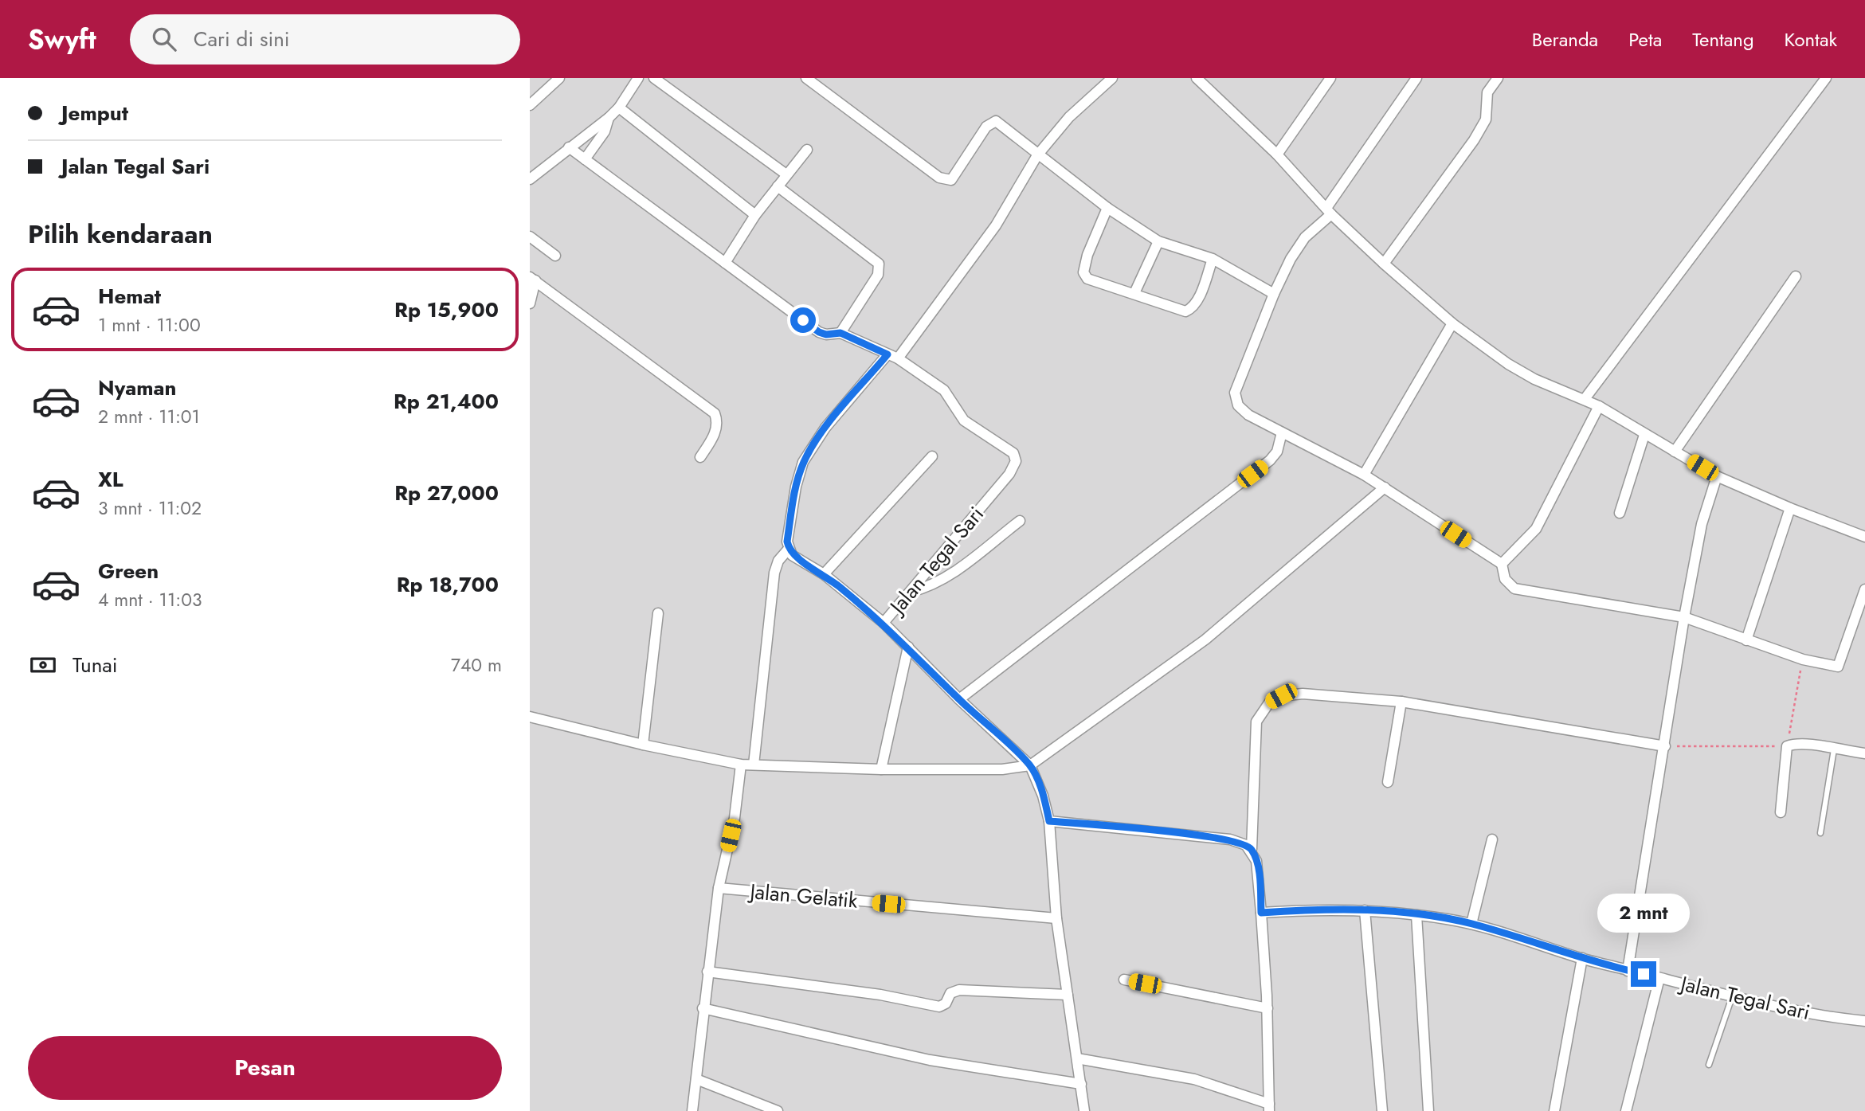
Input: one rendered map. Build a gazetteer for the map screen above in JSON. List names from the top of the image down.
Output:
{
  "streets": {
    "street": ["Jalan Tegal Sari", "Jalan Gelatik"]
  },
  "crossings": [
    ["Jalan Tegal Sari", "Jalan Gelatik"]
  ],
  "page": {
    "header": "Swyft",
    "search": "Cari di sini",
    "nav": [
      "Beranda",
      "Peta",
      "Tentang",
      "Kontak"
    ],
    "banner": ["Jemput", "Jalan Tegal Sari"],
    "heading": "Pilih kendaraan",
    "list": [
      {
        "name": "Hemat",
        "note": "1 mnt · 11:00",
        "value": "Rp 15,900"
      },
      {
        "name": "Nyaman",
        "note": "2 mnt · 11:01",
        "value": "Rp 21,400"
      },
      {
        "name": "XL",
        "note": "3 mnt · 11:02",
        "value": "Rp 27,000"
      },
      {
        "name": "Green",
        "note": "4 mnt · 11:03",
        "value": "Rp 18,700"
      }
    ],
    "pay": ["Tunai", "740 m"],
    "bubble": "2 mnt",
    "buttons": "Pesan"
  }
}
